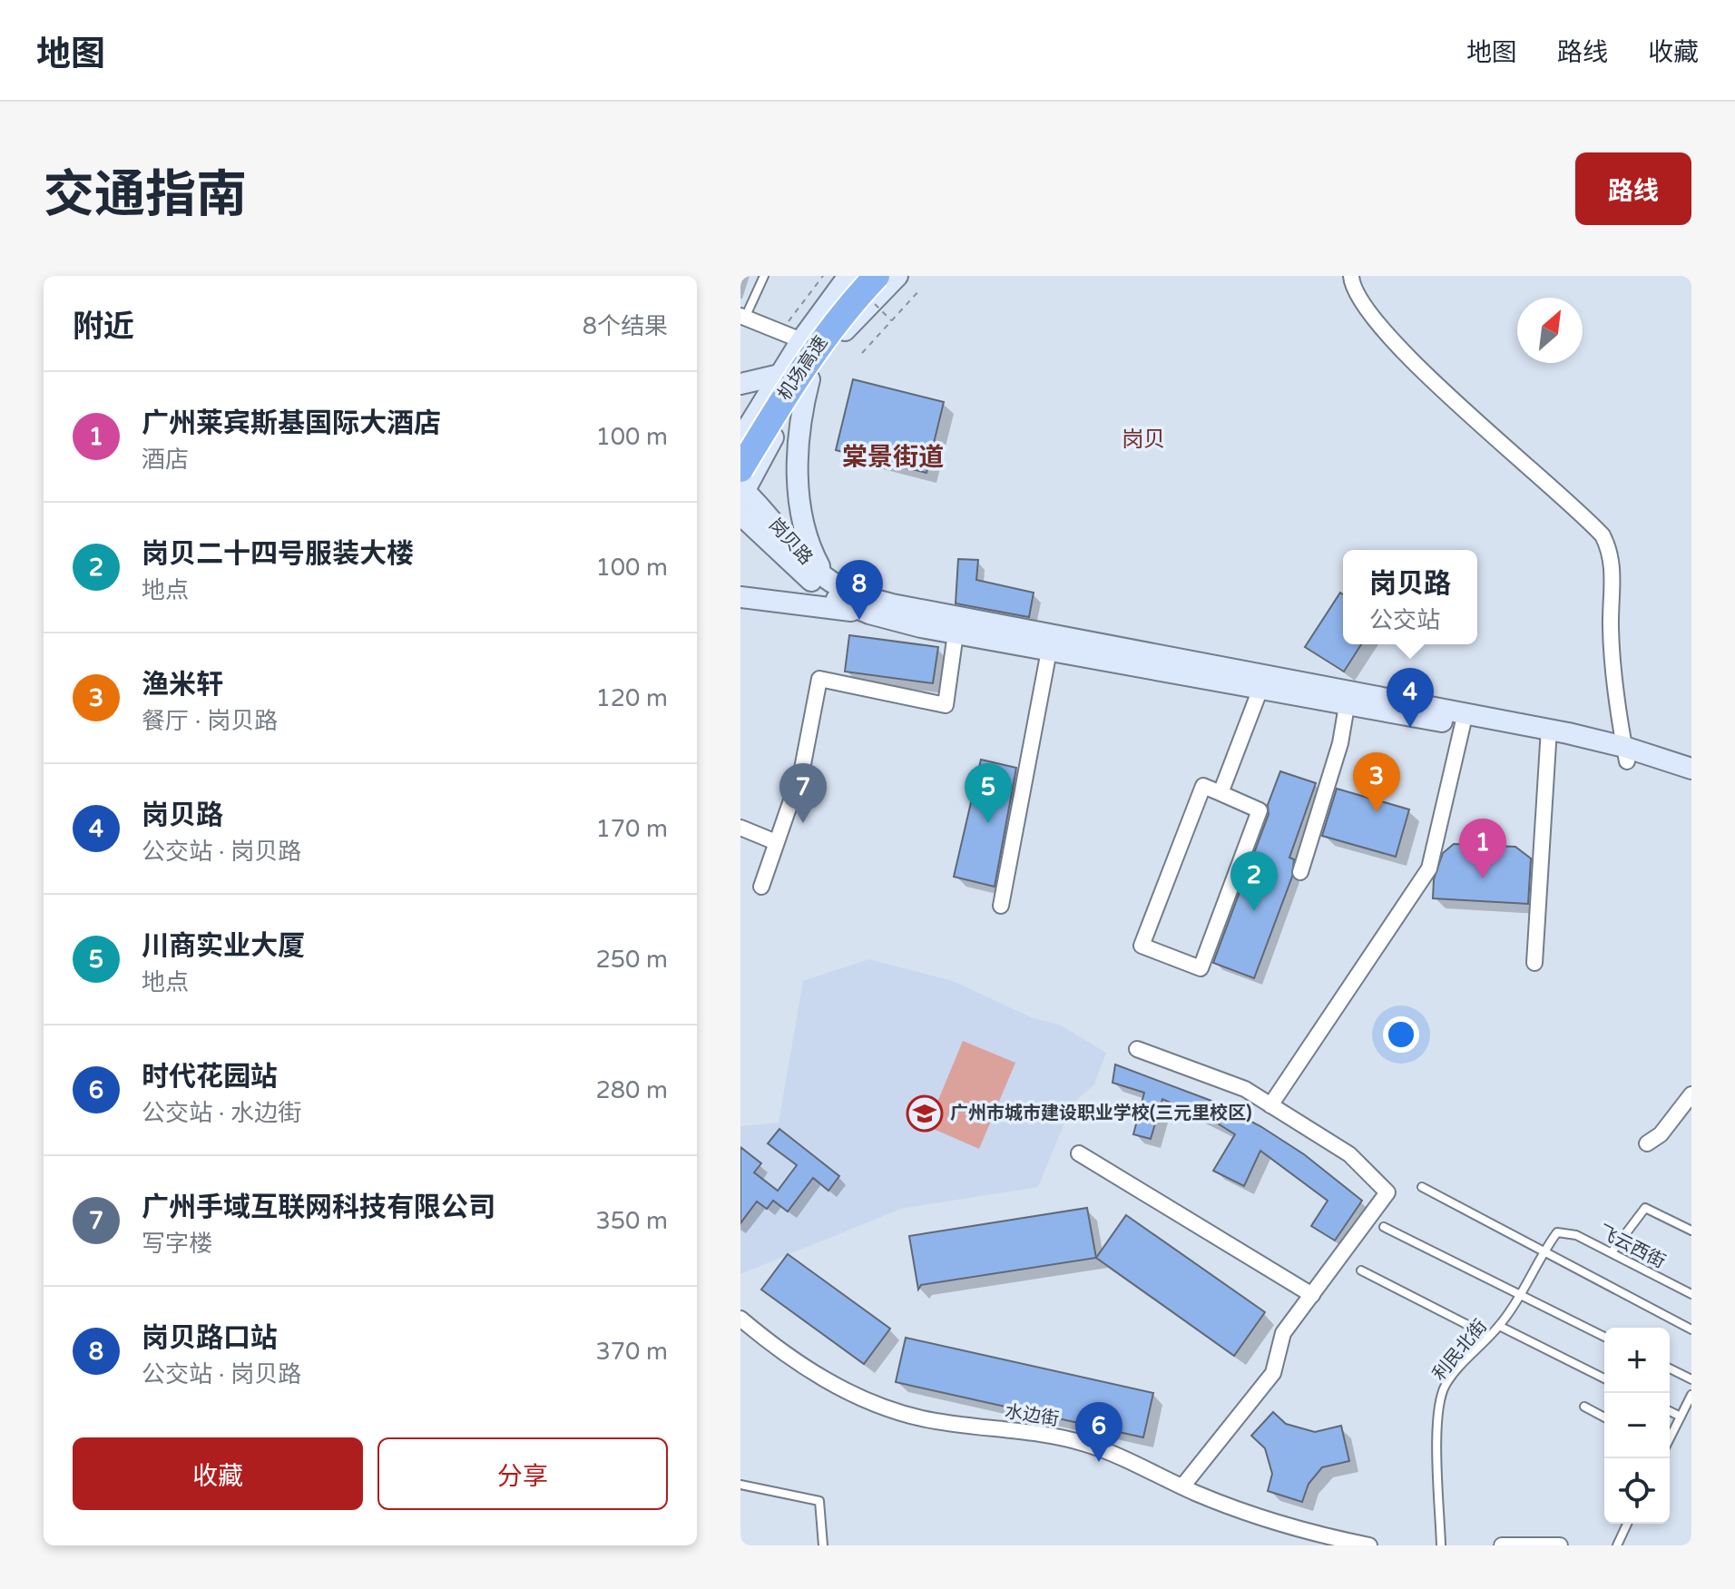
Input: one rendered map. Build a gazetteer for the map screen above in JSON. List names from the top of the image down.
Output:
{
  "streets": {
    "highway": ["机场高速"],
    "main road": ["岗贝路"],
    "street": ["水边街"],
    "lane": ["飞云西街", "利民北街"]
  },
  "crossings": [
    ["机场高速", "岗贝路"],
    ["飞云西街", "利民北街"]
  ],
  "districts": ["岗贝", "棠景街道"],
  "places": {
    "school or university": ["广州市城市建设职业学校(三元里校区)"]
  },
  "north": "top right",
  "page": {
    "header": "地图",
    "nav": ["地图", "路线", "收藏"],
    "title": "交通指南",
    "buttons": [
      "路线",
      ["收藏", "分享"]
    ],
    "heading": ["附近", "8个结果"],
    "list": [
      {
        "mark": "1",
        "name": "广州莱宾斯基国际大酒店",
        "note": "酒店",
        "value": "100 m"
      },
      {
        "mark": "2",
        "name": "岗贝二十四号服装大楼",
        "note": "地点",
        "value": "100 m"
      },
      {
        "mark": "3",
        "name": "渔米轩",
        "note": "餐厅 · 岗贝路",
        "value": "120 m"
      },
      {
        "mark": "4",
        "name": "岗贝路",
        "note": "公交站 · 岗贝路",
        "value": "170 m"
      },
      {
        "mark": "5",
        "name": "川商实业大厦",
        "note": "地点",
        "value": "250 m"
      },
      {
        "mark": "6",
        "name": "时代花园站",
        "note": "公交站 · 水边街",
        "value": "280 m"
      },
      {
        "mark": "7",
        "name": "广州手域互联网科技有限公司",
        "note": "写字楼",
        "value": "350 m"
      },
      {
        "mark": "8",
        "name": "岗贝路口站",
        "note": "公交站 · 岗贝路",
        "value": "370 m"
      }
    ],
    "popup": ["岗贝路", "公交站"],
    "pins": [
      "8",
      "4",
      "3",
      "5",
      "7",
      "1",
      "2",
      "6"
    ],
    "map_buttons": ["+", "−"]
  }
}
